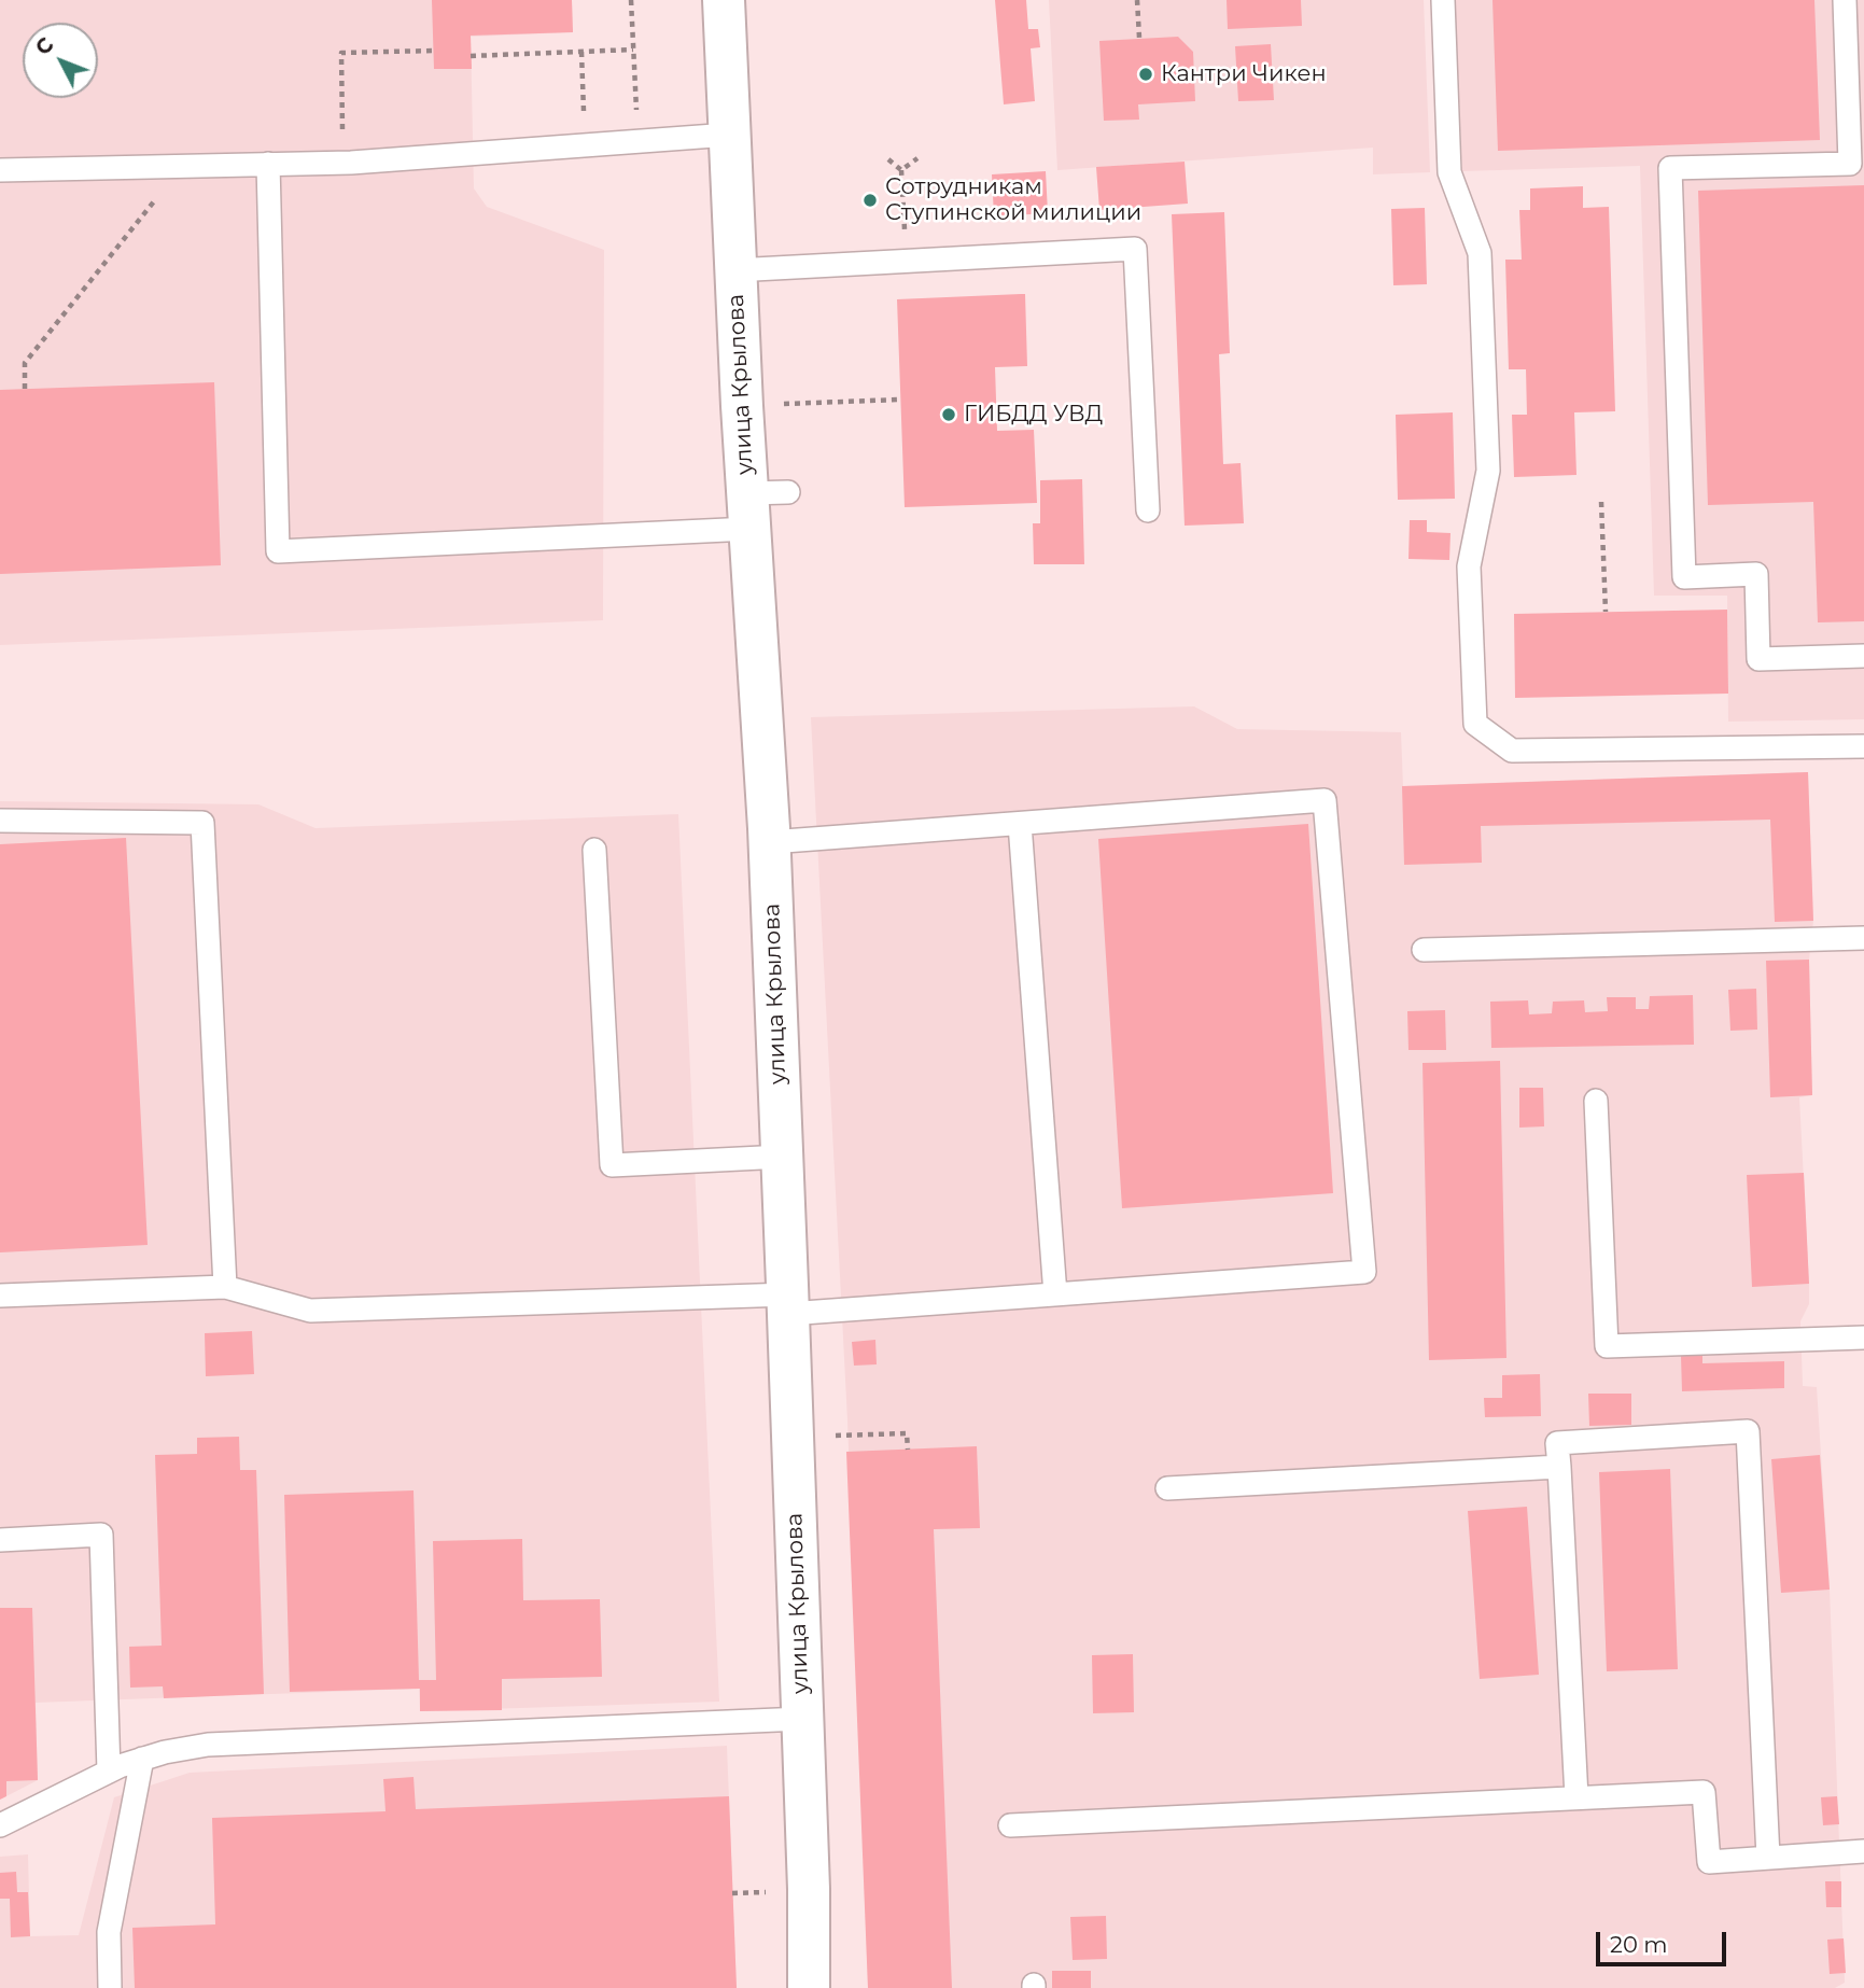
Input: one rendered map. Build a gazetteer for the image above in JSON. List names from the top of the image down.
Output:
{
  "streets": {
    "street": ["улица Крылова"]
  },
  "places": ["Кантри Чикен", "Сотрудникам Ступинской милиции", "ГИБДД УВД"],
  "scale_bar": "20 m",
  "north": "top left"
}
